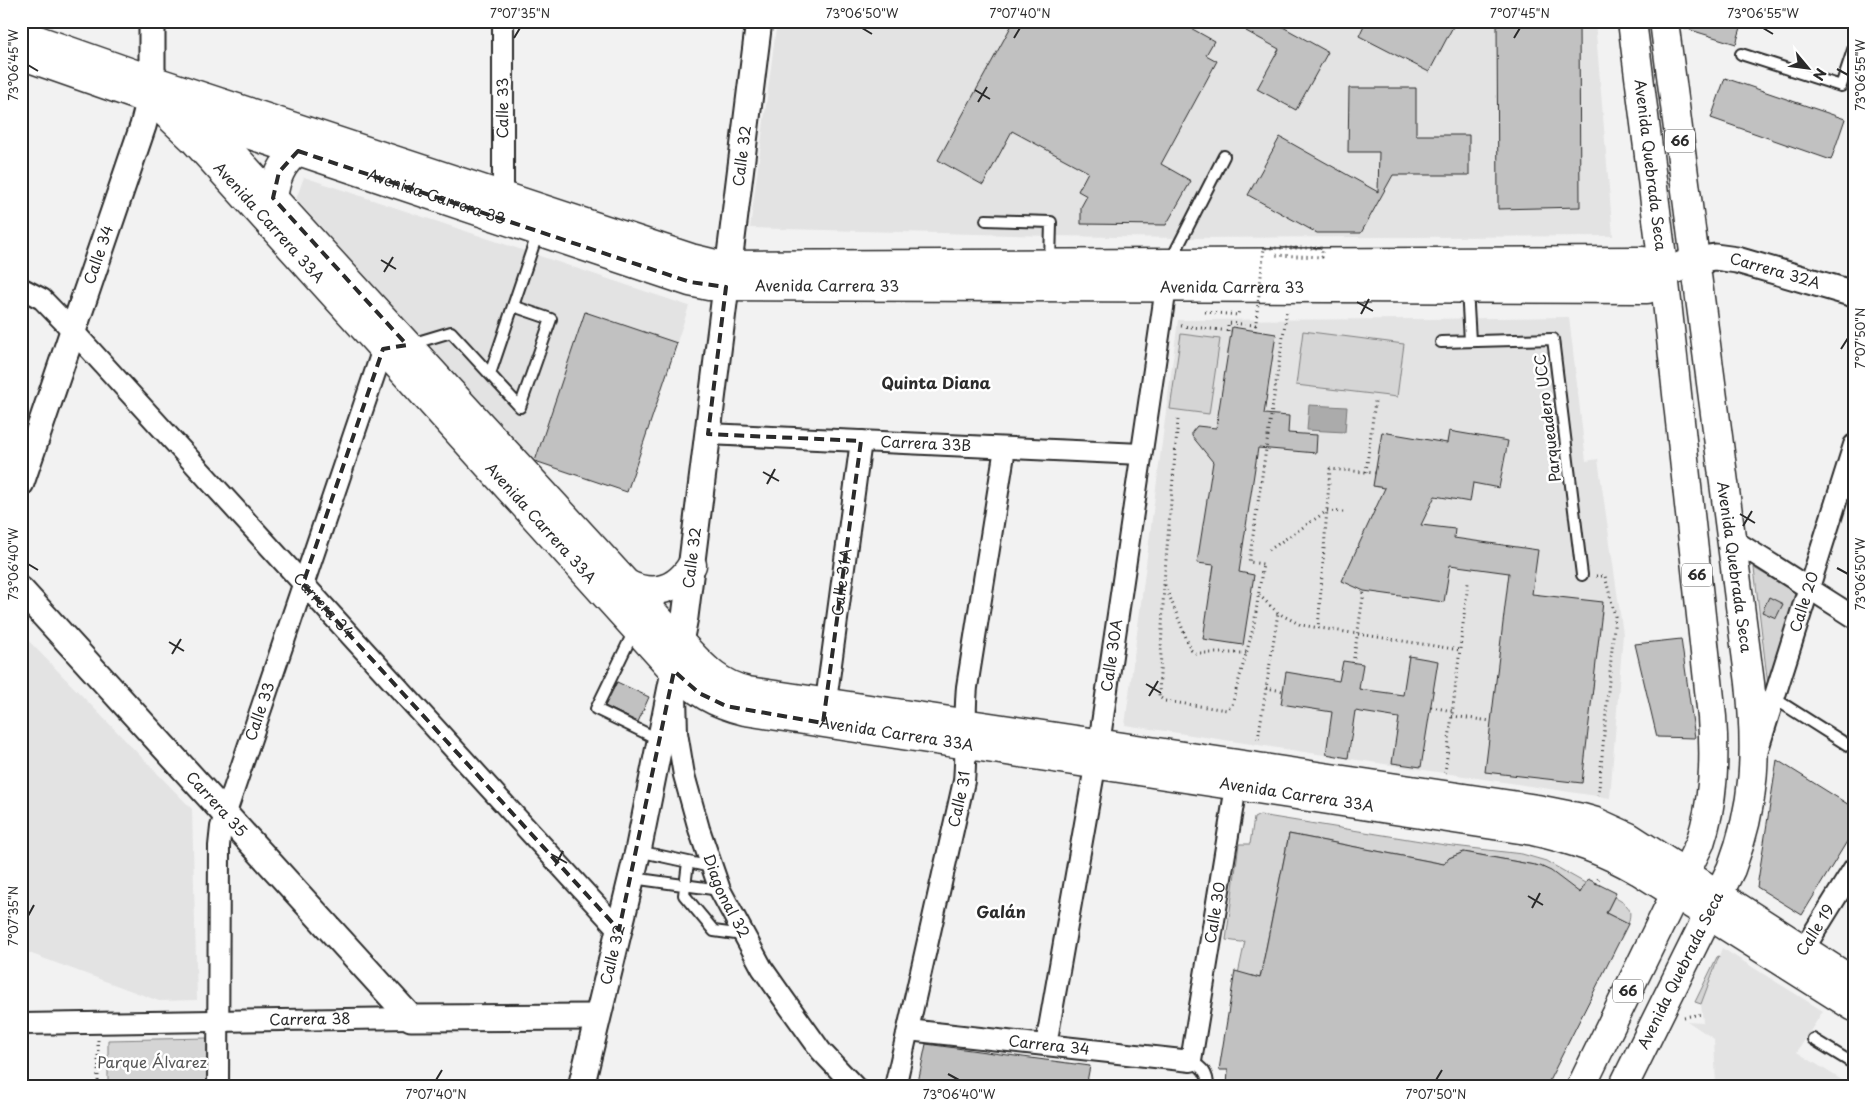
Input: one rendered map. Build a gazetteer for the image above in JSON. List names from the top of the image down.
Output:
{
  "streets": {
    "main road": [
      "66",
      "Avenida Quebrada Seca",
      "Avenida Carrera 33",
      "Avenida Carrera 33A"
    ],
    "street": [
      "Calle 33",
      "Calle 32",
      "Calle 34",
      "Carrera 32A",
      "Carrera 33B",
      "Calle 31A",
      "Calle 20",
      "Carrera 34",
      "Calle 30A",
      "Calle 31",
      "Carrera 35",
      "Diagonal 32",
      "Calle 30",
      "Calle 19",
      "Carrera 38"
    ],
    "lane": ["Parqueadero UCC"]
  },
  "crossings": [
    ["Calle 33", "Avenida Carrera 33"],
    ["Calle 33", "Avenida Carrera 33A"],
    ["Calle 33", "Carrera 34"],
    ["Calle 33", "Carrera 35"],
    ["Calle 33", "Carrera 38"],
    ["Calle 32", "Avenida Carrera 33"],
    ["Calle 32", "Avenida Carrera 33A"],
    ["Calle 32", "Carrera 33B"],
    ["Calle 32", "Carrera 34"],
    ["Calle 32", "Diagonal 32"],
    ["Calle 32", "Carrera 38"],
    ["Avenida Quebrada Seca", "Avenida Carrera 33"],
    ["Avenida Quebrada Seca", "Avenida Carrera 33A"],
    ["Avenida Quebrada Seca", "Carrera 32A"],
    ["Avenida Quebrada Seca", "Calle 20"],
    ["Avenida Carrera 33", "Avenida Carrera 33A"],
    ["Avenida Carrera 33", "Calle 34"],
    ["Avenida Carrera 33", "Carrera 32A"],
    ["Avenida Carrera 33", "Calle 30A"],
    ["Avenida Carrera 33A", "Calle 34"],
    ["Avenida Carrera 33A", "Calle 31A"],
    ["Avenida Carrera 33A", "Calle 30A"],
    ["Avenida Carrera 33A", "Calle 31"],
    ["Avenida Carrera 33A", "Diagonal 32"],
    ["Avenida Carrera 33A", "Calle 30"],
    ["Avenida Carrera 33A", "Calle 19"],
    ["Calle 34", "Carrera 34"],
    ["Carrera 33B", "Calle 31A"],
    ["Carrera 33B", "Calle 30A"],
    ["Carrera 33B", "Calle 31"],
    ["Carrera 34", "Calle 30A"],
    ["Carrera 34", "Calle 31"],
    ["Carrera 34", "Calle 30"],
    ["Carrera 35", "Carrera 38"]
  ],
  "districts": ["Quinta Diana", "Galán"],
  "parks": ["Parque Álvarez"],
  "north": "bottom right",
  "coordinates": [
    "7°07'35\"N",
    "73°06'50\"W",
    "7°07'40\"N",
    "7°07'45\"N",
    "73°06'55\"W",
    "73°06'45\"W",
    "7°07'50\"N",
    "73°06'40\"W"
  ]
}
